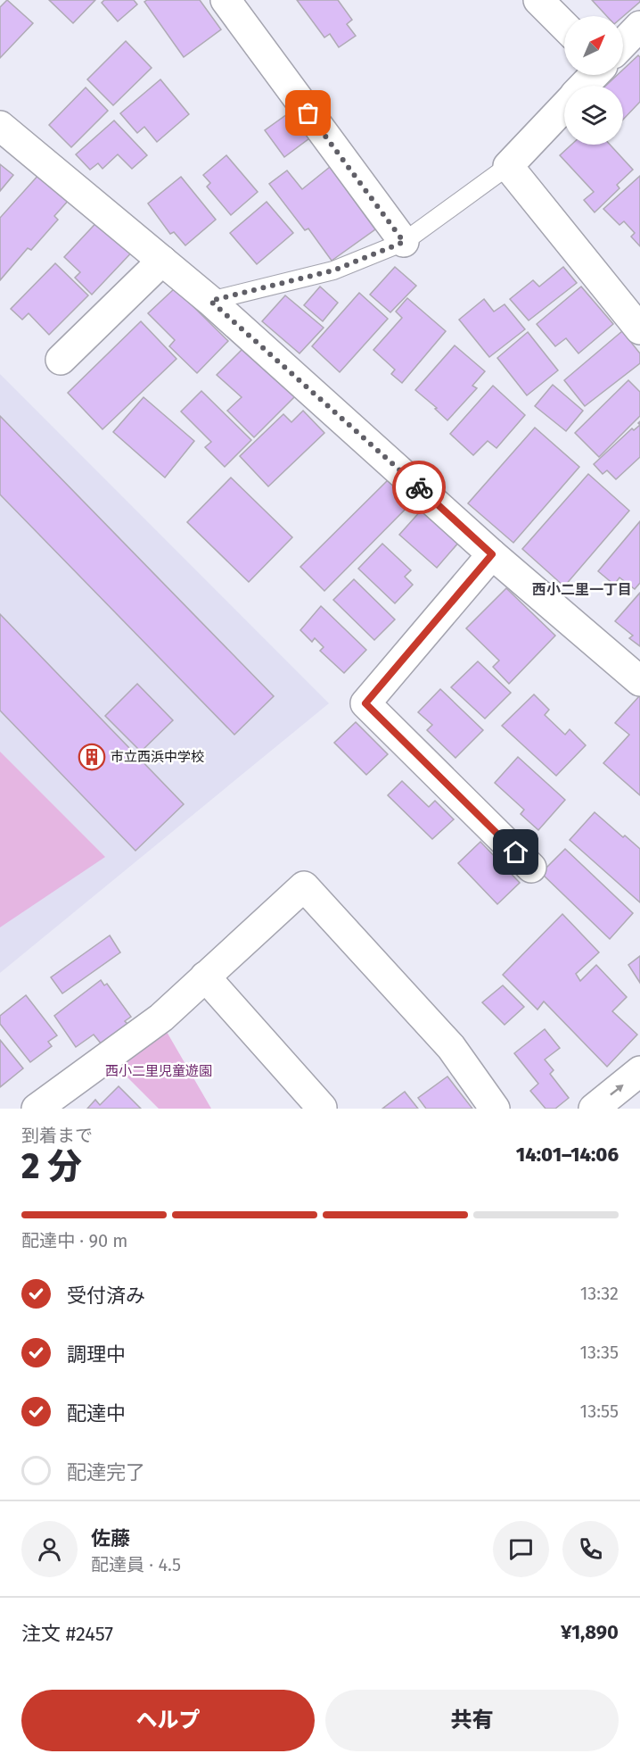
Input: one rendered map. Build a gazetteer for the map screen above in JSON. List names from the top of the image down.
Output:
{
  "districts": ["西小二里一丁目"],
  "parks": ["西小二里児童遊園"],
  "places": {
    "building": ["市立西浜中学校"]
  },
  "north": "top right",
  "page": {
    "heading": ["2 分", "到着まで", "14:01–14:06"],
    "panel": [
      "佐藤",
      "配達員 · 4.5",
      "注文 #2457",
      "¥1,890"
    ],
    "bar": "配達中 · 90 m",
    "list": [
      ["受付済み", "13:32"],
      ["調理中", "13:35"],
      ["配達中", "13:55"],
      "配達完了"
    ],
    "buttons": ["ヘルプ", "共有"]
  }
}
